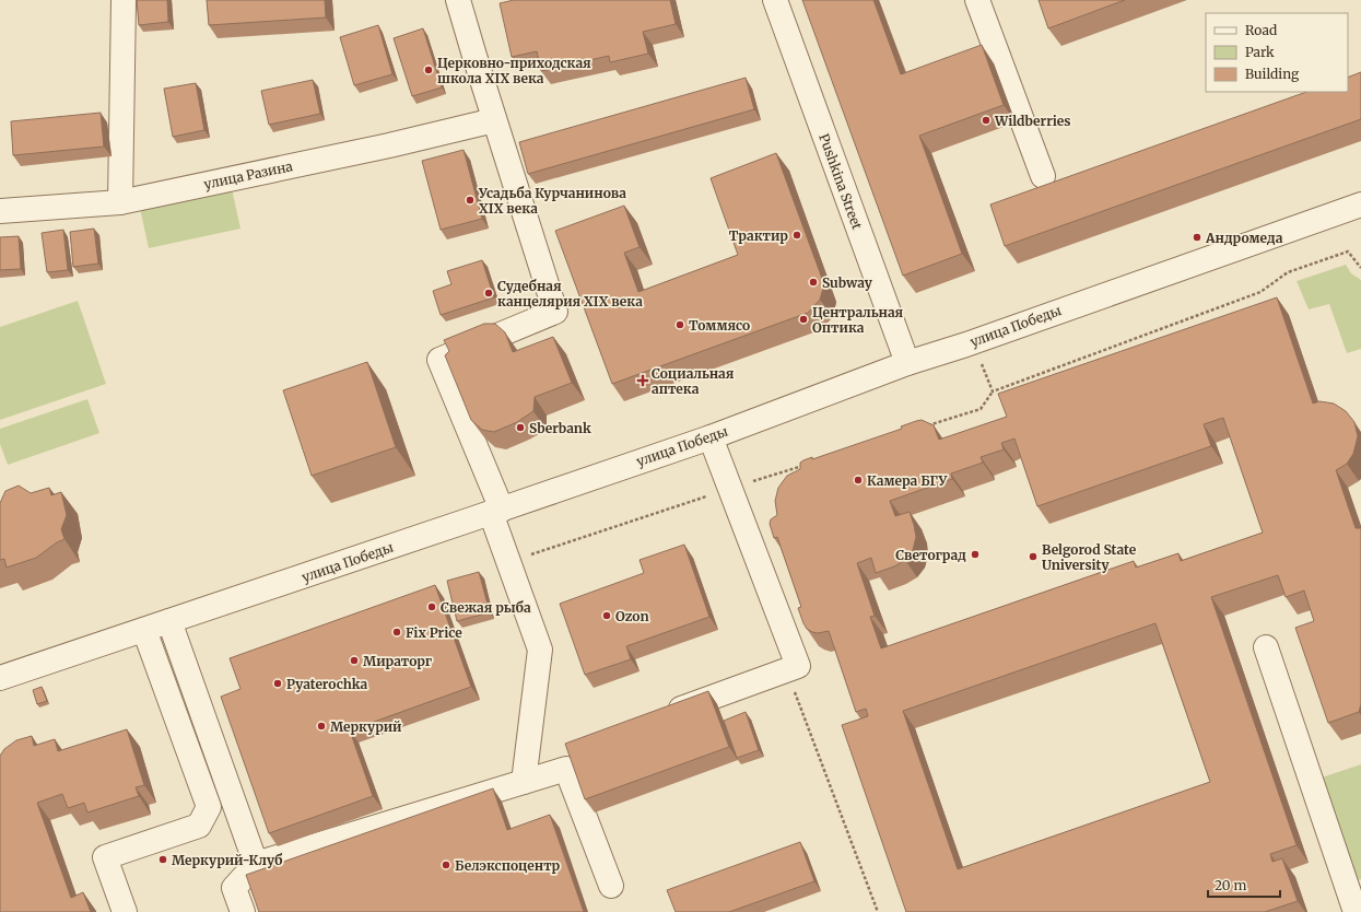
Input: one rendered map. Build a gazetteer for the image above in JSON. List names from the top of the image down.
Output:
{
  "streets": {
    "street": ["улица Разина", "Pushkina Street", "улица Победы"]
  },
  "crossings": [
    ["Pushkina Street", "улица Победы"]
  ],
  "places": {
    "other": [
      "Церковно-приходская школа XIX века",
      "Wildberries",
      "Усадьба Курчанинова XIX века",
      "Трактир",
      "Андромеда",
      "Subway",
      "Судебная канцелярия XIX века",
      "Центральная Оптика",
      "Томмясо",
      "Sberbank",
      "Камера БГУ",
      "Светоград",
      "Belgorod State University",
      "Свежая рыба",
      "Ozon",
      "Fix Price",
      "Мираторг",
      "Pyaterochka",
      "Меркурий",
      "Меркурий-Клуб",
      "Белэкспоцентр"
    ],
    "health": ["Социальная аптека"]
  },
  "legend": ["Road", "Park", "Building"],
  "scale_bar": "20 m"
}
